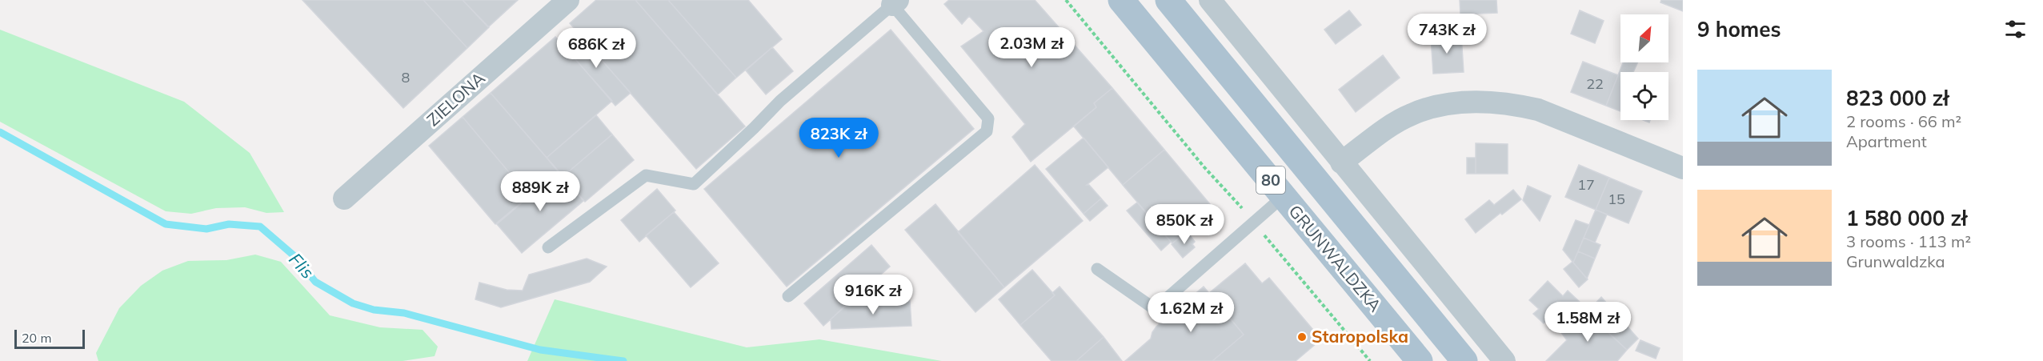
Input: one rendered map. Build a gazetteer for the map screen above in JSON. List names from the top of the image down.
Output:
{
  "streets": {
    "main road": ["80", "GRUNWALDZKA"],
    "street": ["ZIELONA"]
  },
  "water": ["Flis"],
  "places": ["Staropolska"],
  "house_numbers": [
    "8",
    "22",
    "17",
    "15"
  ],
  "scale_bar": "20 m",
  "north": "top right",
  "page": {
    "heading": "9 homes",
    "price": [
      "743K zł",
      "2.03M zł",
      "686K zł",
      "823K zł",
      "889K zł",
      "850K zł",
      "916K zł",
      "1.62M zł",
      "1.58M zł"
    ],
    "list": [
      {
        "name": "823 000 zł",
        "note": "2 rooms · 66 m² · Apartment"
      },
      {
        "name": "1 580 000 zł",
        "note": "3 rooms · 113 m² · Grunwaldzka"
      }
    ],
    "scale": "20 m"
  }
}
